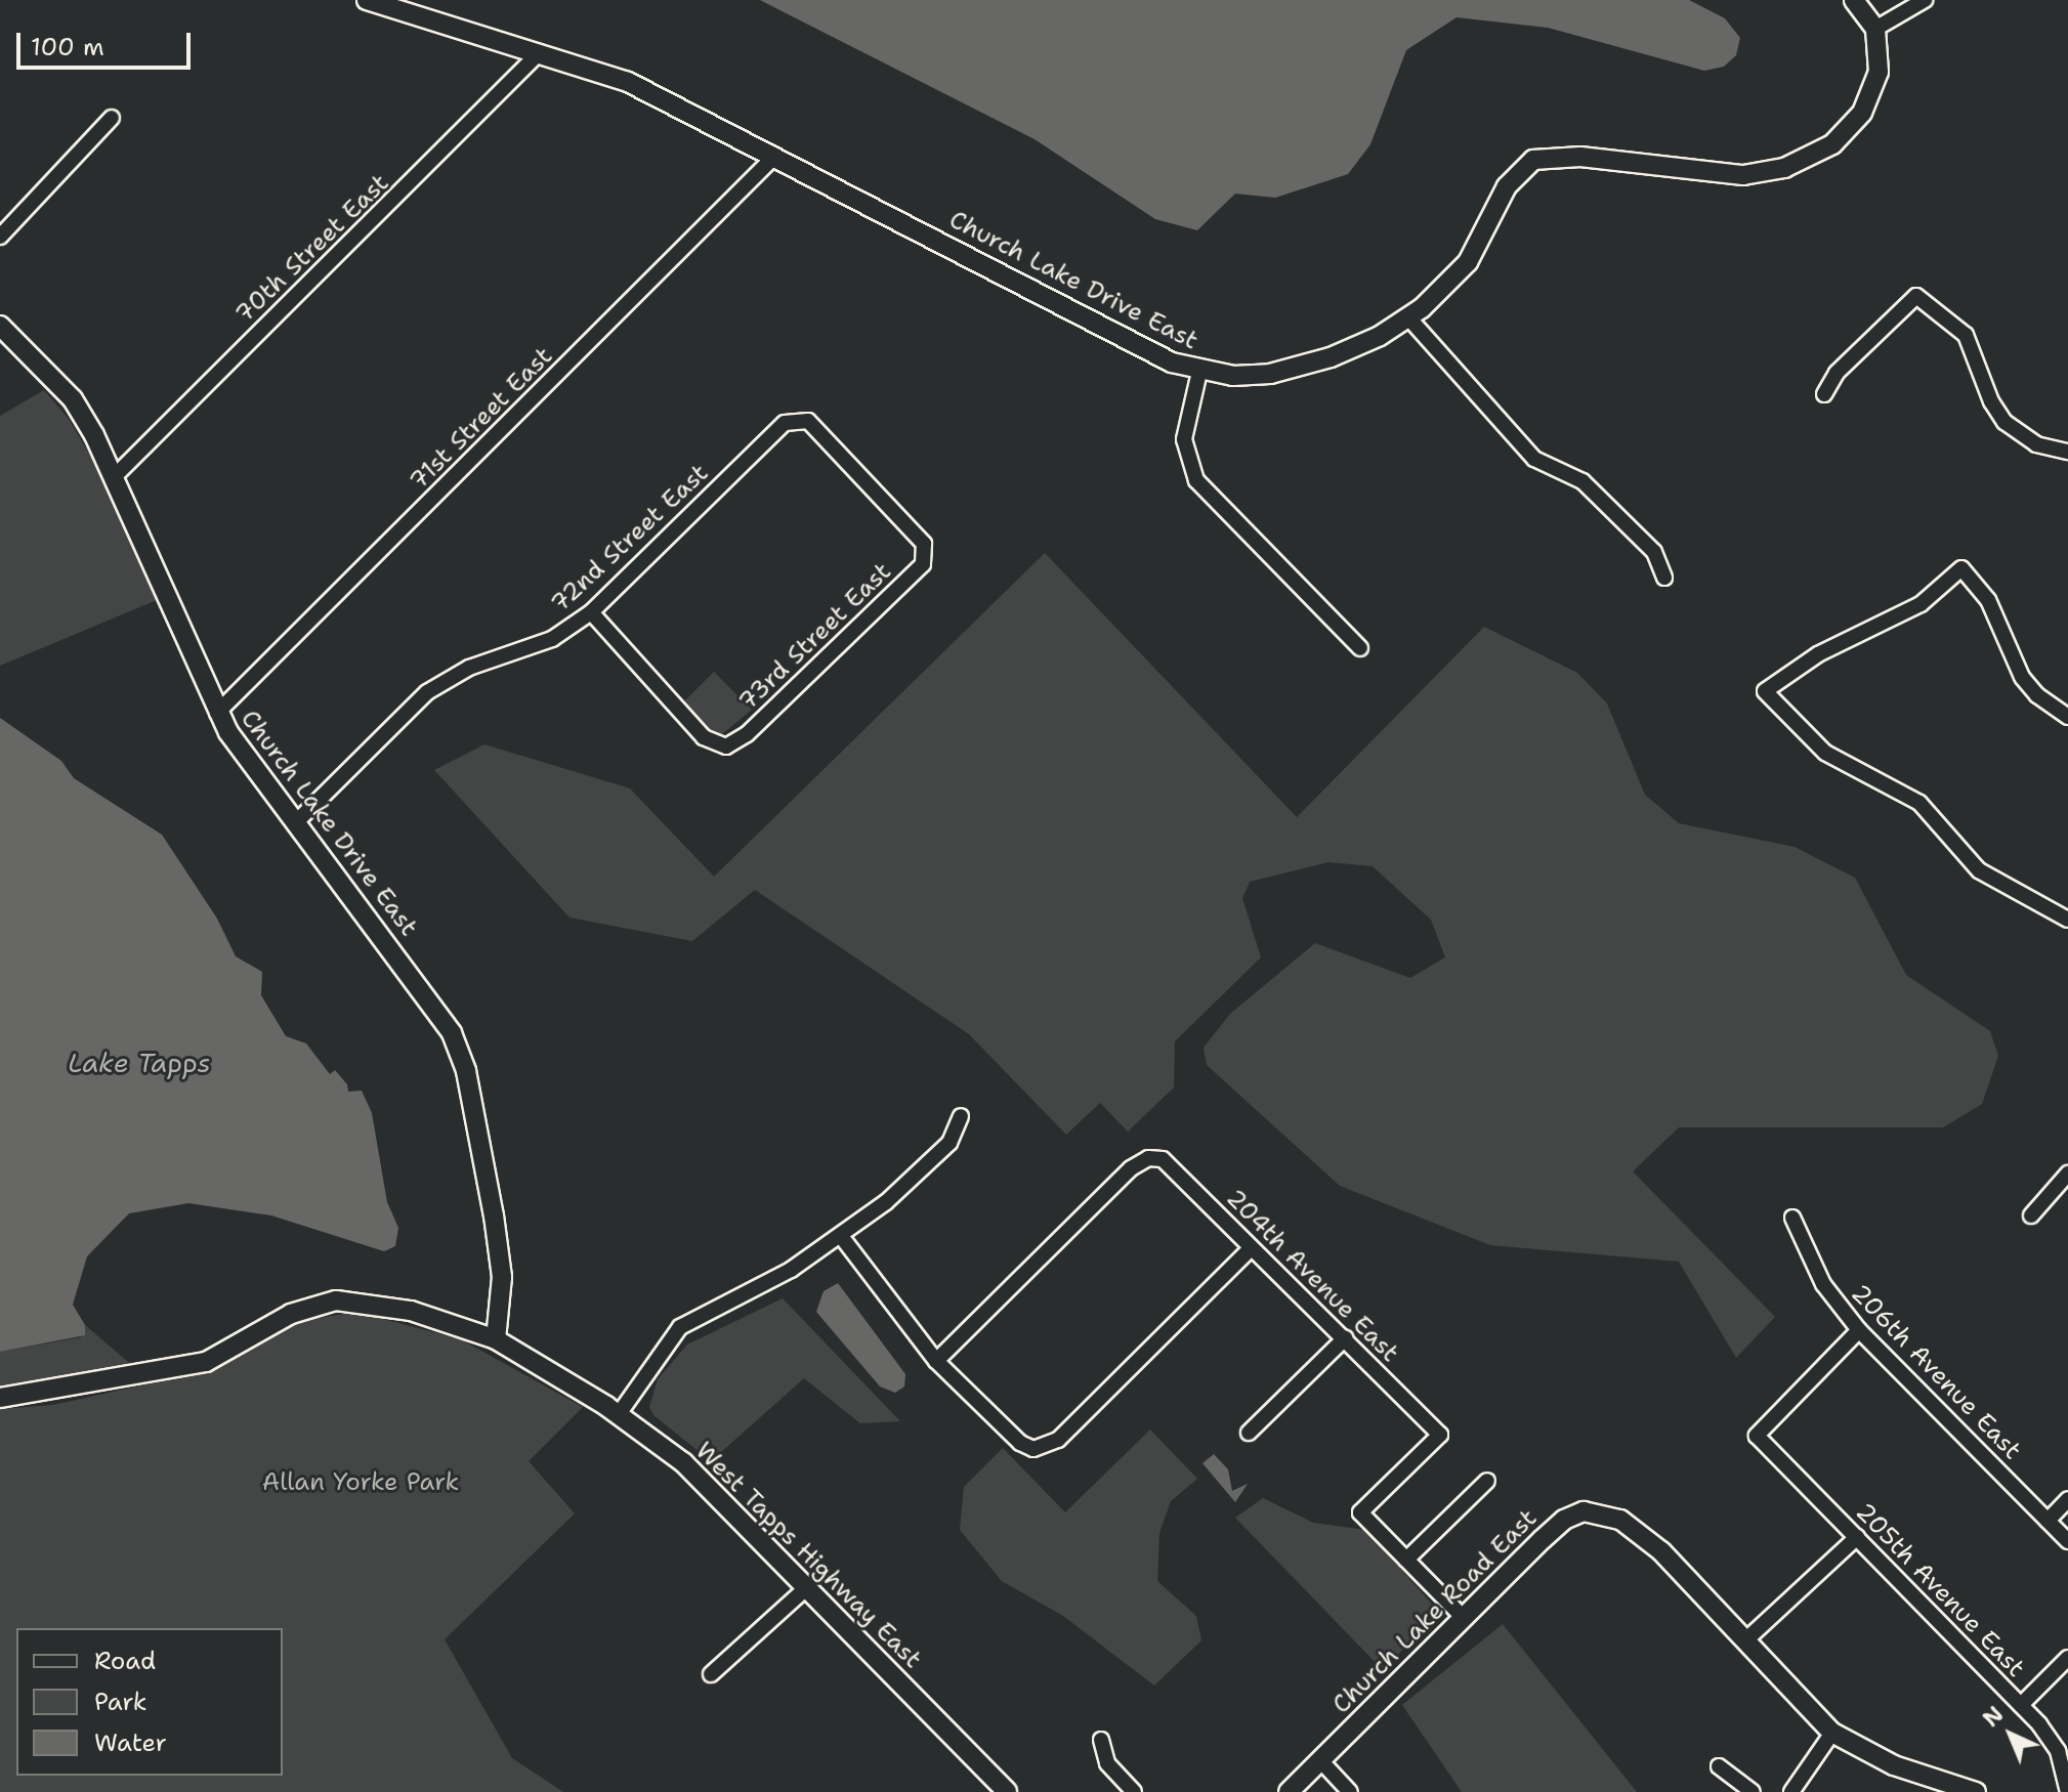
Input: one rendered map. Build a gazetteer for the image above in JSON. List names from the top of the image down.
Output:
{
  "streets": {
    "street": [
      "70th Street East",
      "Church Lake Drive East",
      "71st Street East",
      "72nd Street East",
      "73rd Street East",
      "204th Avenue East",
      "206th Avenue East",
      "West Tapps Highway East",
      "205th Avenue East",
      "Church Lake Road East"
    ]
  },
  "crossings": [
    ["70th Street East", "Church Lake Drive East"],
    ["Church Lake Drive East", "71st Street East"],
    ["Church Lake Drive East", "72nd Street East"],
    ["Church Lake Drive East", "West Tapps Highway East"],
    ["72nd Street East", "73rd Street East"],
    ["206th Avenue East", "205th Avenue East"]
  ],
  "water": ["Lake Tapps"],
  "parks": ["Allan Yorke Park"],
  "legend": ["Road", "Park", "Water"],
  "scale_bar": "100 m",
  "north": "top left"
}
